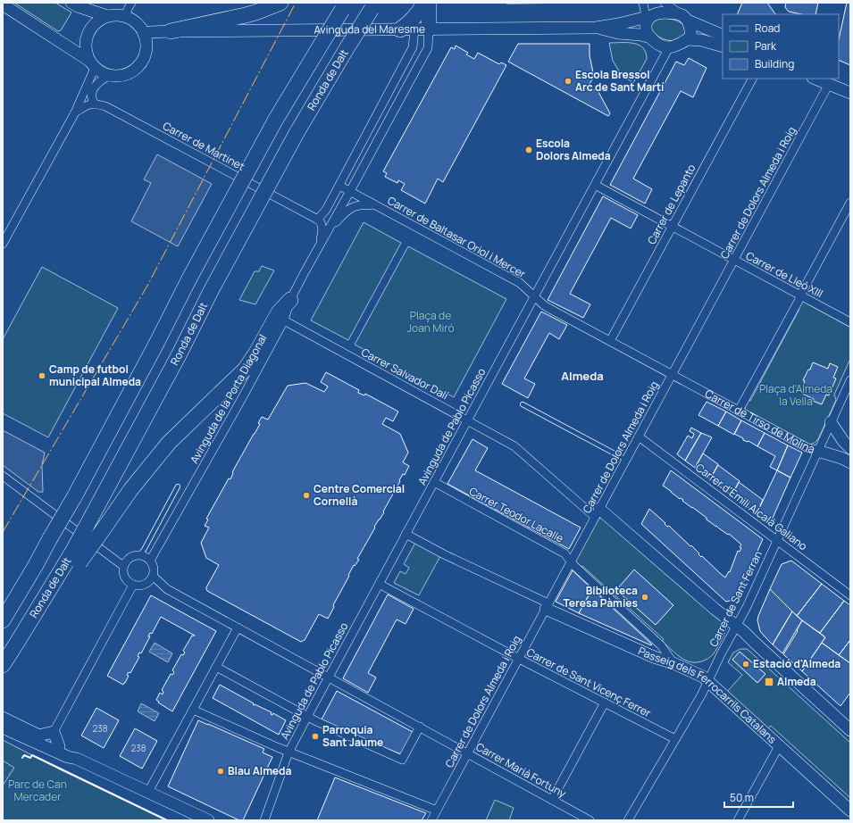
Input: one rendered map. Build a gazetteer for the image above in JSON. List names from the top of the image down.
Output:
{
  "streets": {
    "highway": ["Ronda de Dalt"],
    "main road": ["Avinguda del Maresme", "Carrer de Tirso de Molina", "Passeig dels Ferrocarrils Catalans"],
    "street": [
      "Carrer de Martinet",
      "Carrer de Dolors Almeda i Roig",
      "Carrer de Lepanto",
      "Carrer de Baltasar Oriol i Mercer",
      "Carrer de Lleó XIII",
      "Carrer Salvador Dalí",
      "Avinguda de la Porta Diagonal",
      "Avinguda de Pablo Picasso",
      "Carrer d'Emili Alcalá Galiano",
      "Carrer Teodor Lacalle",
      "Carrer de Sant Ferran",
      "Carrer de Sant Vicenç Ferrer",
      "Carrer Marià Fortuny"
    ]
  },
  "crossings": [
    ["Avinguda del Maresme", "Avinguda de la Porta Diagonal"],
    ["Carrer de Martinet", "Avinguda de la Porta Diagonal"],
    ["Carrer de Dolors Almeda i Roig", "Carrer de Baltasar Oriol i Mercer"],
    ["Carrer de Dolors Almeda i Roig", "Carrer de Lleó XIII"],
    ["Carrer de Dolors Almeda i Roig", "Carrer Salvador Dalí"],
    ["Carrer de Dolors Almeda i Roig", "Carrer de Tirso de Molina"],
    ["Carrer de Dolors Almeda i Roig", "Carrer d'Emili Alcalá Galiano"],
    ["Carrer de Dolors Almeda i Roig", "Carrer Teodor Lacalle"],
    ["Carrer de Dolors Almeda i Roig", "Carrer de Sant Vicenç Ferrer"],
    ["Carrer de Dolors Almeda i Roig", "Passeig dels Ferrocarrils Catalans"],
    ["Carrer de Dolors Almeda i Roig", "Carrer Marià Fortuny"],
    ["Carrer de Lepanto", "Carrer de Baltasar Oriol i Mercer"],
    ["Carrer de Lepanto", "Carrer de Lleó XIII"],
    ["Carrer de Baltasar Oriol i Mercer", "Avinguda de la Porta Diagonal"],
    ["Carrer de Baltasar Oriol i Mercer", "Carrer de Tirso de Molina"],
    ["Carrer de Baltasar Oriol i Mercer", "Avinguda de Pablo Picasso"],
    ["Carrer de Lleó XIII", "Avinguda de Pablo Picasso"],
    ["Carrer Salvador Dalí", "Avinguda de la Porta Diagonal"],
    ["Carrer Salvador Dalí", "Avinguda de Pablo Picasso"],
    ["Avinguda de la Porta Diagonal", "Carrer Marià Fortuny"],
    ["Carrer de Tirso de Molina", "Carrer de Sant Ferran"],
    ["Avinguda de Pablo Picasso", "Carrer Teodor Lacalle"],
    ["Avinguda de Pablo Picasso", "Carrer de Sant Vicenç Ferrer"],
    ["Avinguda de Pablo Picasso", "Carrer Marià Fortuny"],
    ["Carrer d'Emili Alcalá Galiano", "Carrer de Sant Ferran"],
    ["Carrer Teodor Lacalle", "Passeig dels Ferrocarrils Catalans"],
    ["Carrer de Sant Ferran", "Carrer de Sant Vicenç Ferrer"],
    ["Carrer de Sant Ferran", "Passeig dels Ferrocarrils Catalans"]
  ],
  "districts": ["Almeda"],
  "parks": ["Plaça de Joan Miró", "Plaça d'Almeda la Vella", "Parc de Can Mercader"],
  "places": {
    "other": [
      "Escola Bressol Arc de Sant Martí",
      "Escola Dolors Almeda",
      "Camp de futbol municipal Almeda",
      "Centre Comercial Cornellà",
      "Biblioteca Teresa Pàmies",
      "Estació d'Almeda",
      "Parroquia Sant Jaume",
      "Blau Almeda"
    ],
    "transit": ["Almeda"]
  },
  "house_numbers": ["238", "238"],
  "legend": ["Road", "Park", "Building"],
  "scale_bar": "50 m"
}
